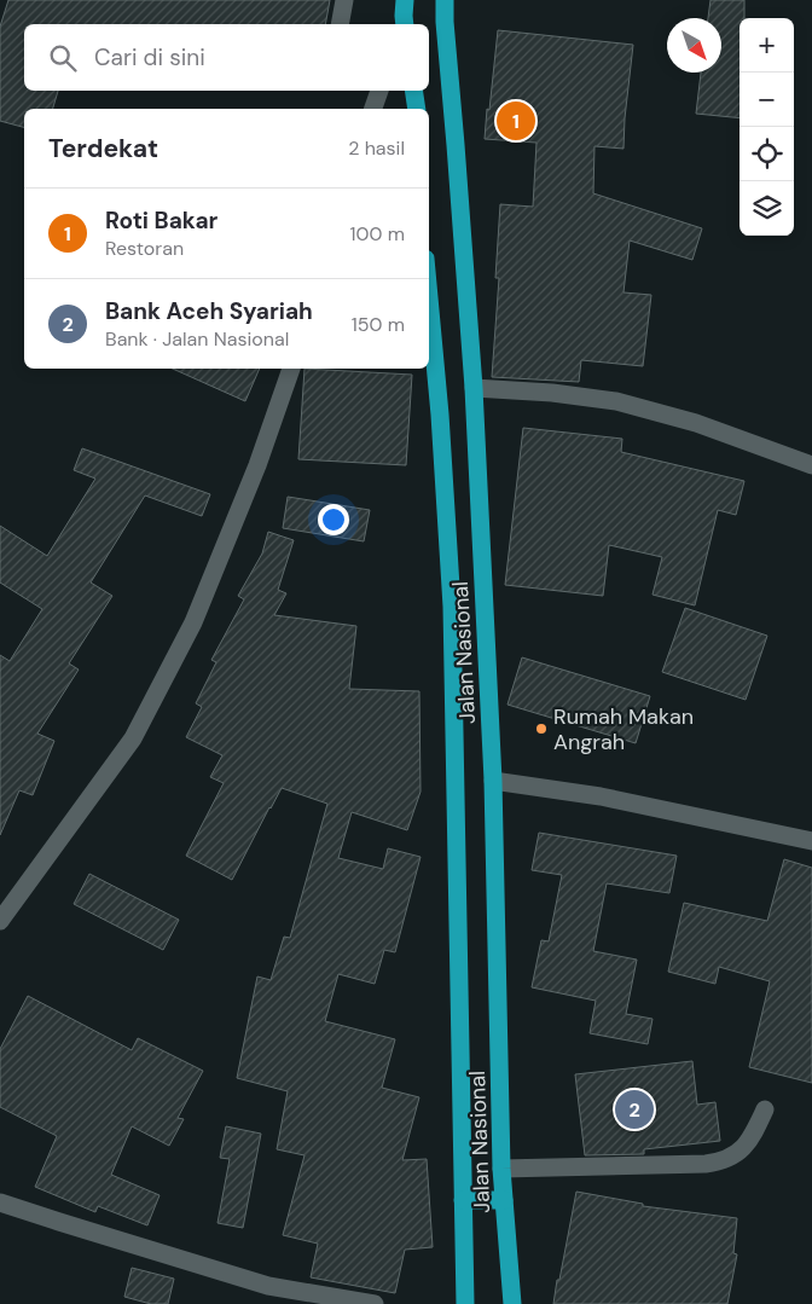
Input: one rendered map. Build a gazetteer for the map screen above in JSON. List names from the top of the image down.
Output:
{
  "streets": {
    "highway": ["Jalan Nasional"]
  },
  "places": ["Rumah Makan Angrah"],
  "north": "bottom right",
  "page": {
    "map_buttons": ["+", "−"],
    "search": "Cari di sini",
    "pins": ["1", "2"],
    "heading": ["Terdekat", "2 hasil"],
    "list": [
      {
        "mark": "1",
        "name": "Roti Bakar",
        "note": "Restoran",
        "value": "100 m"
      },
      {
        "mark": "2",
        "name": "Bank Aceh Syariah",
        "note": "Bank · Jalan Nasional",
        "value": "150 m"
      }
    ]
  }
}
